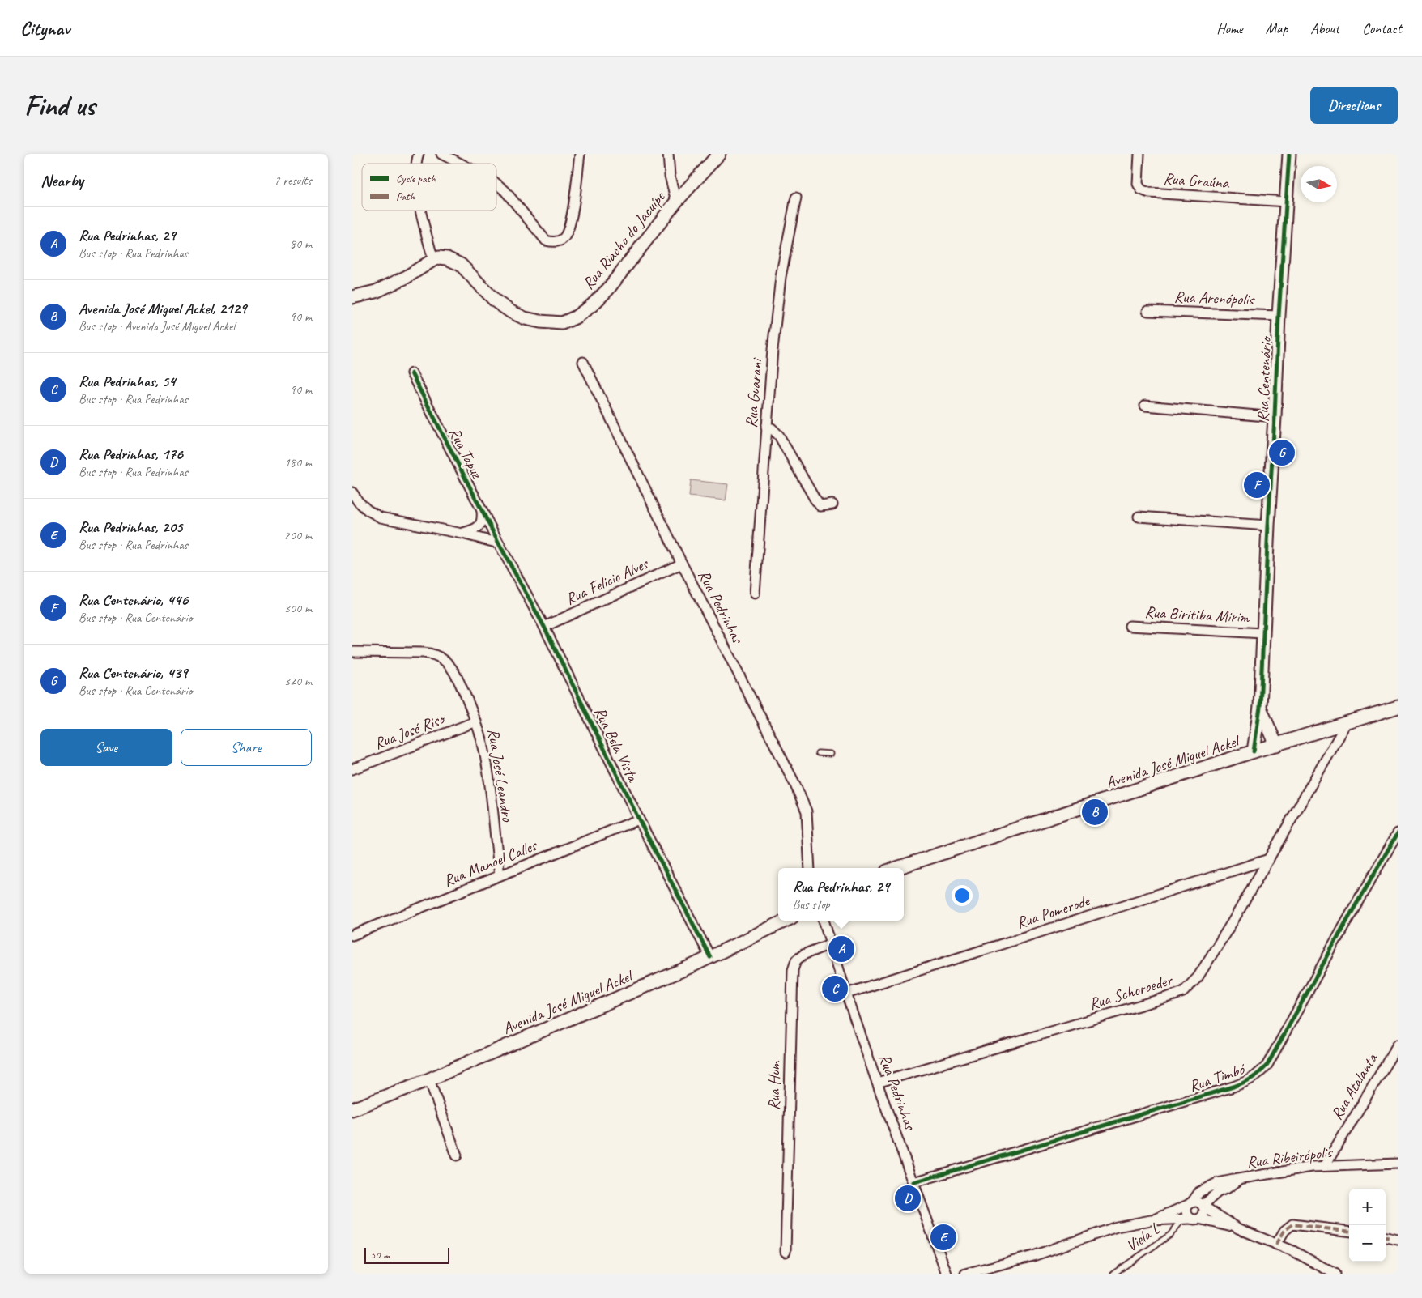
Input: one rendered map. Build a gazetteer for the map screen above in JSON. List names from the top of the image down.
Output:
{
  "streets": {
    "street": [
      "Rua Graúna",
      "Rua Riacho do Jacuípe",
      "Rua Arenópolis",
      "Rua Centenário",
      "Rua Guarani",
      "Rua Tapuz",
      "Rua Felicio Alves",
      "Rua Pedrinhas",
      "Rua Biritiba Mirim",
      "Rua José Riso",
      "Rua Bela Vista",
      "Avenida José Miguel Ackel",
      "Rua José Leandro",
      "Rua Manoel Calles",
      "Rua Pomerode",
      "Rua Schoroeder",
      "Rua Timbó",
      "Rua Hum",
      "Rua Atalanta",
      "Rua Ribeirópolis"
    ],
    "lane": ["Viela L"]
  },
  "crossings": [
    ["Rua Graúna", "Rua Centenário"],
    ["Rua Arenópolis", "Rua Centenário"],
    ["Rua Centenário", "Rua Biritiba Mirim"],
    ["Rua Centenário", "Avenida José Miguel Ackel"],
    ["Rua Tapuz", "Rua Bela Vista"],
    ["Rua Felicio Alves", "Rua Pedrinhas"],
    ["Rua Felicio Alves", "Rua Bela Vista"],
    ["Rua Pedrinhas", "Rua Pomerode"],
    ["Rua Pedrinhas", "Rua Schoroeder"],
    ["Rua Pedrinhas", "Rua Timbó"],
    ["Rua Pedrinhas", "Rua Hum"],
    ["Rua José Riso", "Rua José Leandro"],
    ["Rua Bela Vista", "Avenida José Miguel Ackel"],
    ["Rua Bela Vista", "Rua Manoel Calles"],
    ["Avenida José Miguel Ackel", "Rua Schoroeder"],
    ["Rua José Leandro", "Rua Manoel Calles"],
    ["Rua Pomerode", "Rua Schoroeder"],
    ["Rua Atalanta", "Rua Ribeirópolis"],
    ["Rua Ribeirópolis", "Viela L"]
  ],
  "legend": ["Cycle path", "Path"],
  "scale_bar": "50 m",
  "north": "right",
  "page": {
    "header": "Citynav",
    "nav": [
      "Home",
      "Map",
      "About",
      "Contact"
    ],
    "buttons": [
      "Directions",
      ["Save", "Share"]
    ],
    "title": "Find us",
    "heading": ["Nearby", "7 results"],
    "list": [
      {
        "mark": "A",
        "name": "Rua Pedrinhas, 29",
        "note": "Bus stop · Rua Pedrinhas",
        "value": "80 m"
      },
      {
        "mark": "B",
        "name": "Avenida José Miguel Ackel, 2129",
        "note": "Bus stop · Avenida José Miguel Ackel",
        "value": "90 m"
      },
      {
        "mark": "C",
        "name": "Rua Pedrinhas, 54",
        "note": "Bus stop · Rua Pedrinhas",
        "value": "90 m"
      },
      {
        "mark": "D",
        "name": "Rua Pedrinhas, 176",
        "note": "Bus stop · Rua Pedrinhas",
        "value": "180 m"
      },
      {
        "mark": "E",
        "name": "Rua Pedrinhas, 205",
        "note": "Bus stop · Rua Pedrinhas",
        "value": "200 m"
      },
      {
        "mark": "F",
        "name": "Rua Centenário, 446",
        "note": "Bus stop · Rua Centenário",
        "value": "300 m"
      },
      {
        "mark": "G",
        "name": "Rua Centenário, 439",
        "note": "Bus stop · Rua Centenário",
        "value": "320 m"
      }
    ],
    "pins": [
      "G",
      "F",
      "B",
      "A",
      "C",
      "D",
      "E"
    ],
    "popup": ["Rua Pedrinhas, 29", "Bus stop"],
    "map_buttons": ["+", "−"],
    "scale": "50 m"
  }
}
